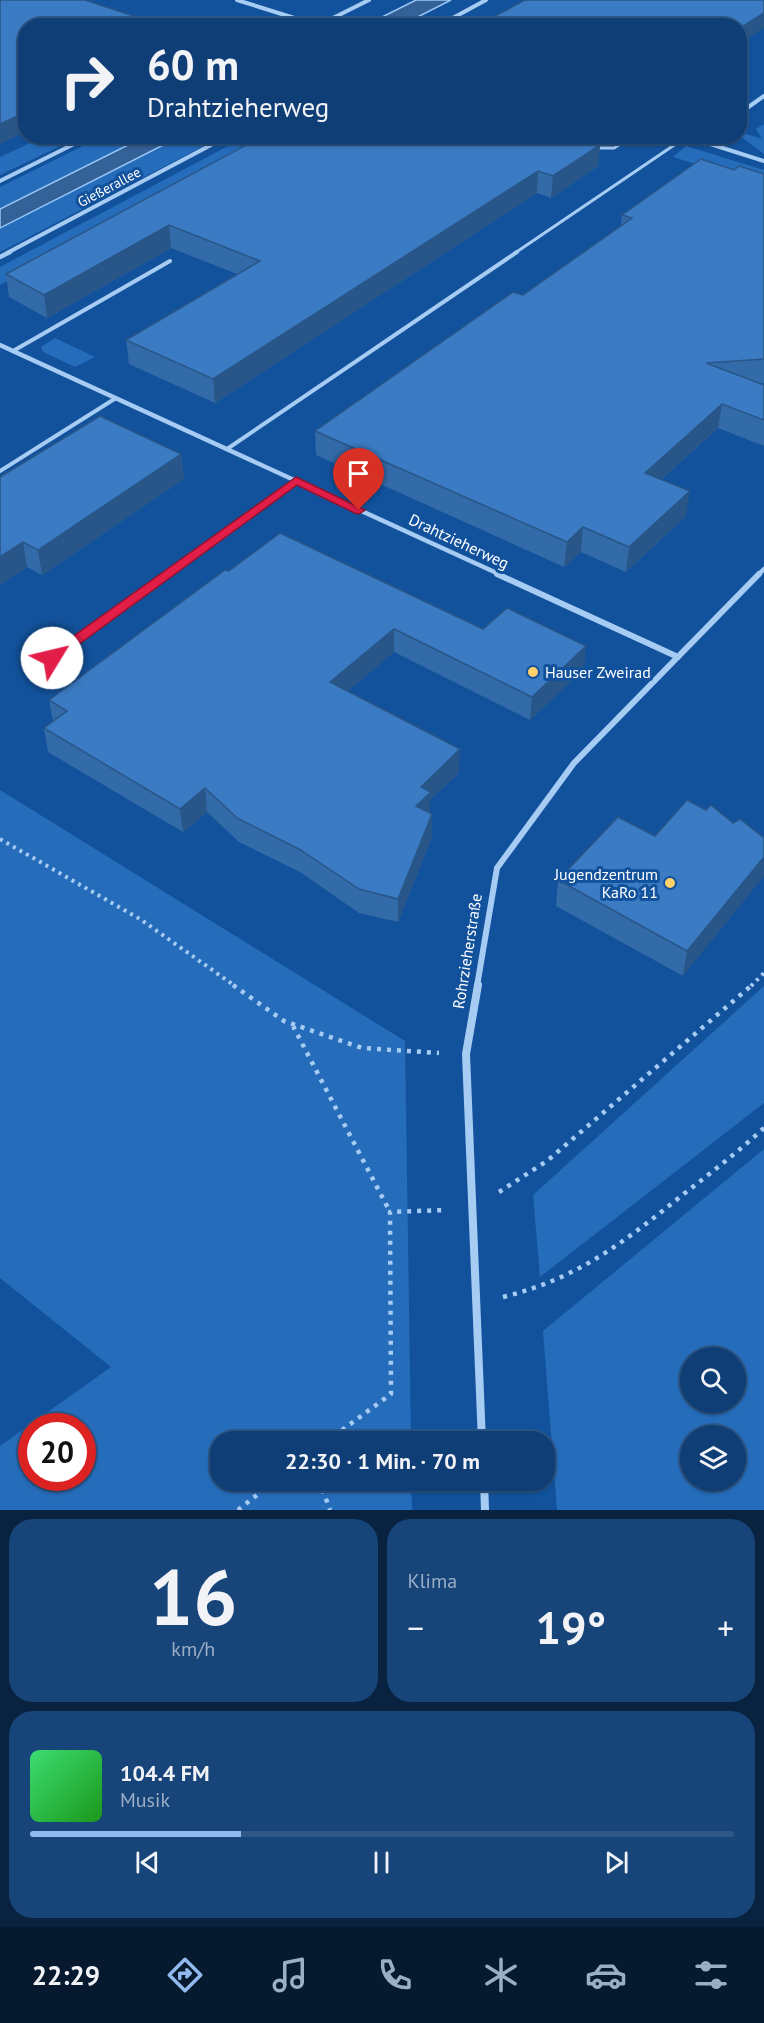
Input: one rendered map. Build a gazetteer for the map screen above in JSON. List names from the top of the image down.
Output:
{
  "streets": {
    "street": ["Gießerallee", "Drahtzieherweg", "Rohrzieherstraße"]
  },
  "crossings": [
    ["Drahtzieherweg", "Rohrzieherstraße"]
  ],
  "places": ["Hauser Zweirad", "Jugendzentrum KaRo 11"],
  "page": {
    "turn": ["60 m", "Drahtzieherweg"],
    "limit": "20",
    "trip": "22:30 · 1 Min. · 70 m",
    "tile": [
      ["16", "km/h"],
      "Klima"
    ],
    "heat": ["−", "19°", "+"],
    "song": ["104.4 FM", "Musik"],
    "tabs": "22:29"
  }
}
